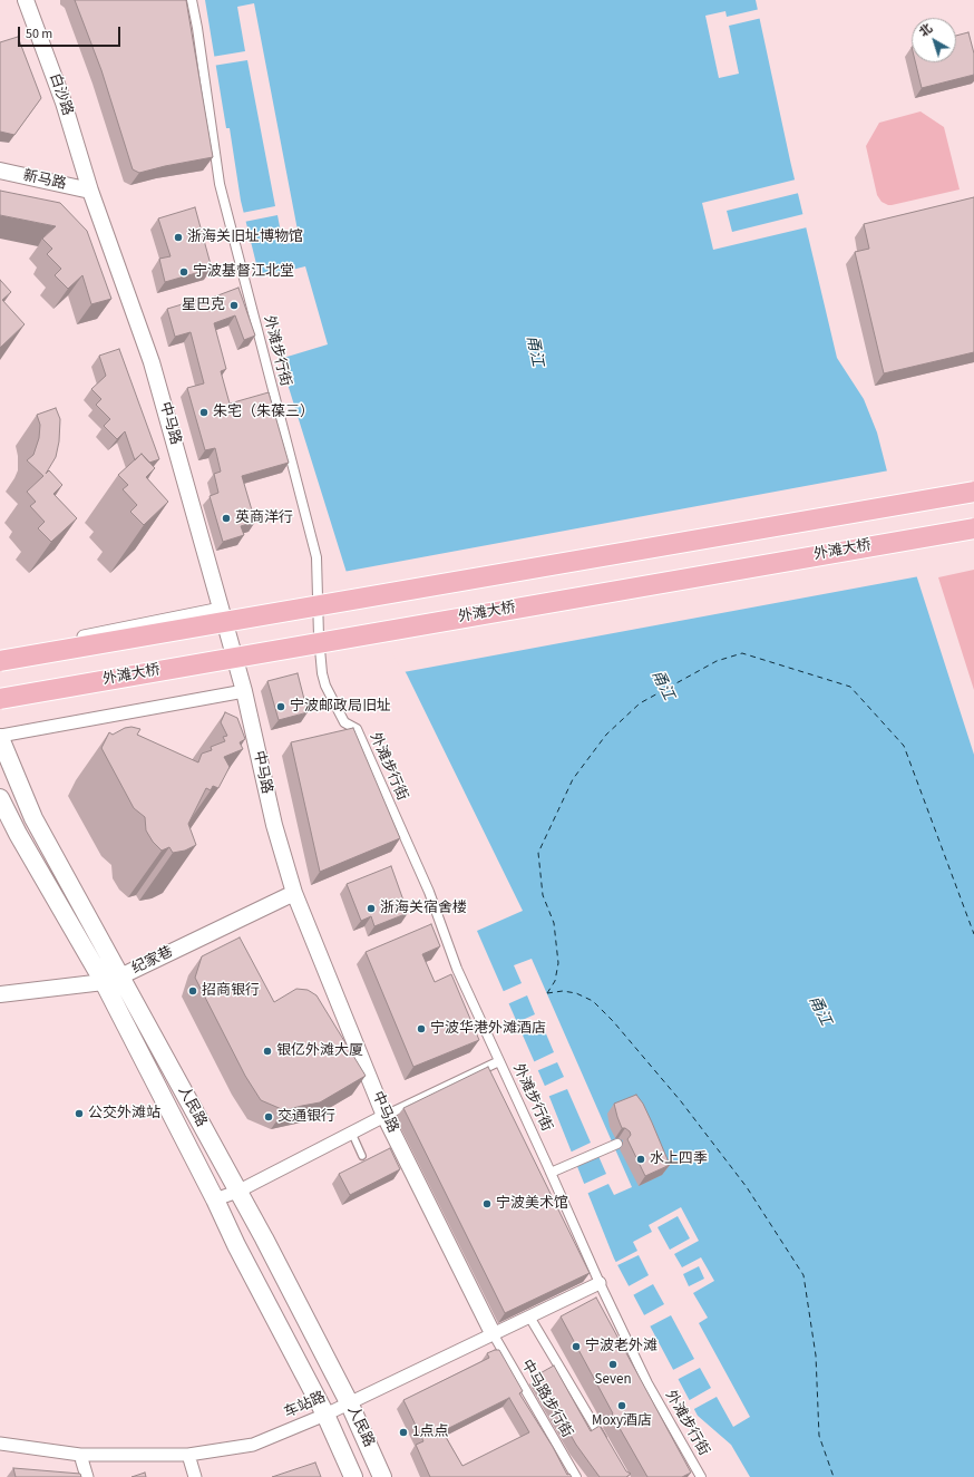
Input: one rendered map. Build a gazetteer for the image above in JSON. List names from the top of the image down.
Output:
{
  "streets": {
    "main road": ["外滩大桥", "人民路"],
    "street": [
      "白沙路",
      "新马路",
      "外滩步行街",
      "中马路",
      "纪家巷",
      "中马路步行街",
      "车站路"
    ]
  },
  "crossings": [
    ["白沙路", "新马路"],
    ["白沙路", "中马路"],
    ["新马路", "中马路"],
    ["外滩步行街", "车站路"],
    ["中马路", "纪家巷"],
    ["中马路", "中马路步行街"],
    ["中马路", "车站路"],
    ["纪家巷", "人民路"],
    ["人民路", "车站路"],
    ["中马路步行街", "车站路"]
  ],
  "water": ["甬江"],
  "places": [
    "浙海关旧址博物馆",
    "宁波基督江北堂",
    "星巴克",
    "朱宅（朱葆三）",
    "英商洋行",
    "宁波邮政局旧址",
    "浙海关宿舍楼",
    "招商银行",
    "宁波华港外滩酒店",
    "银亿外滩大厦",
    "公交外滩站",
    "交通银行",
    "水上四季",
    "宁波美术馆",
    "宁波老外滩",
    "Seven",
    "Moxy酒店",
    "1点点"
  ],
  "scale_bar": "50 m",
  "north": "top left"
}
